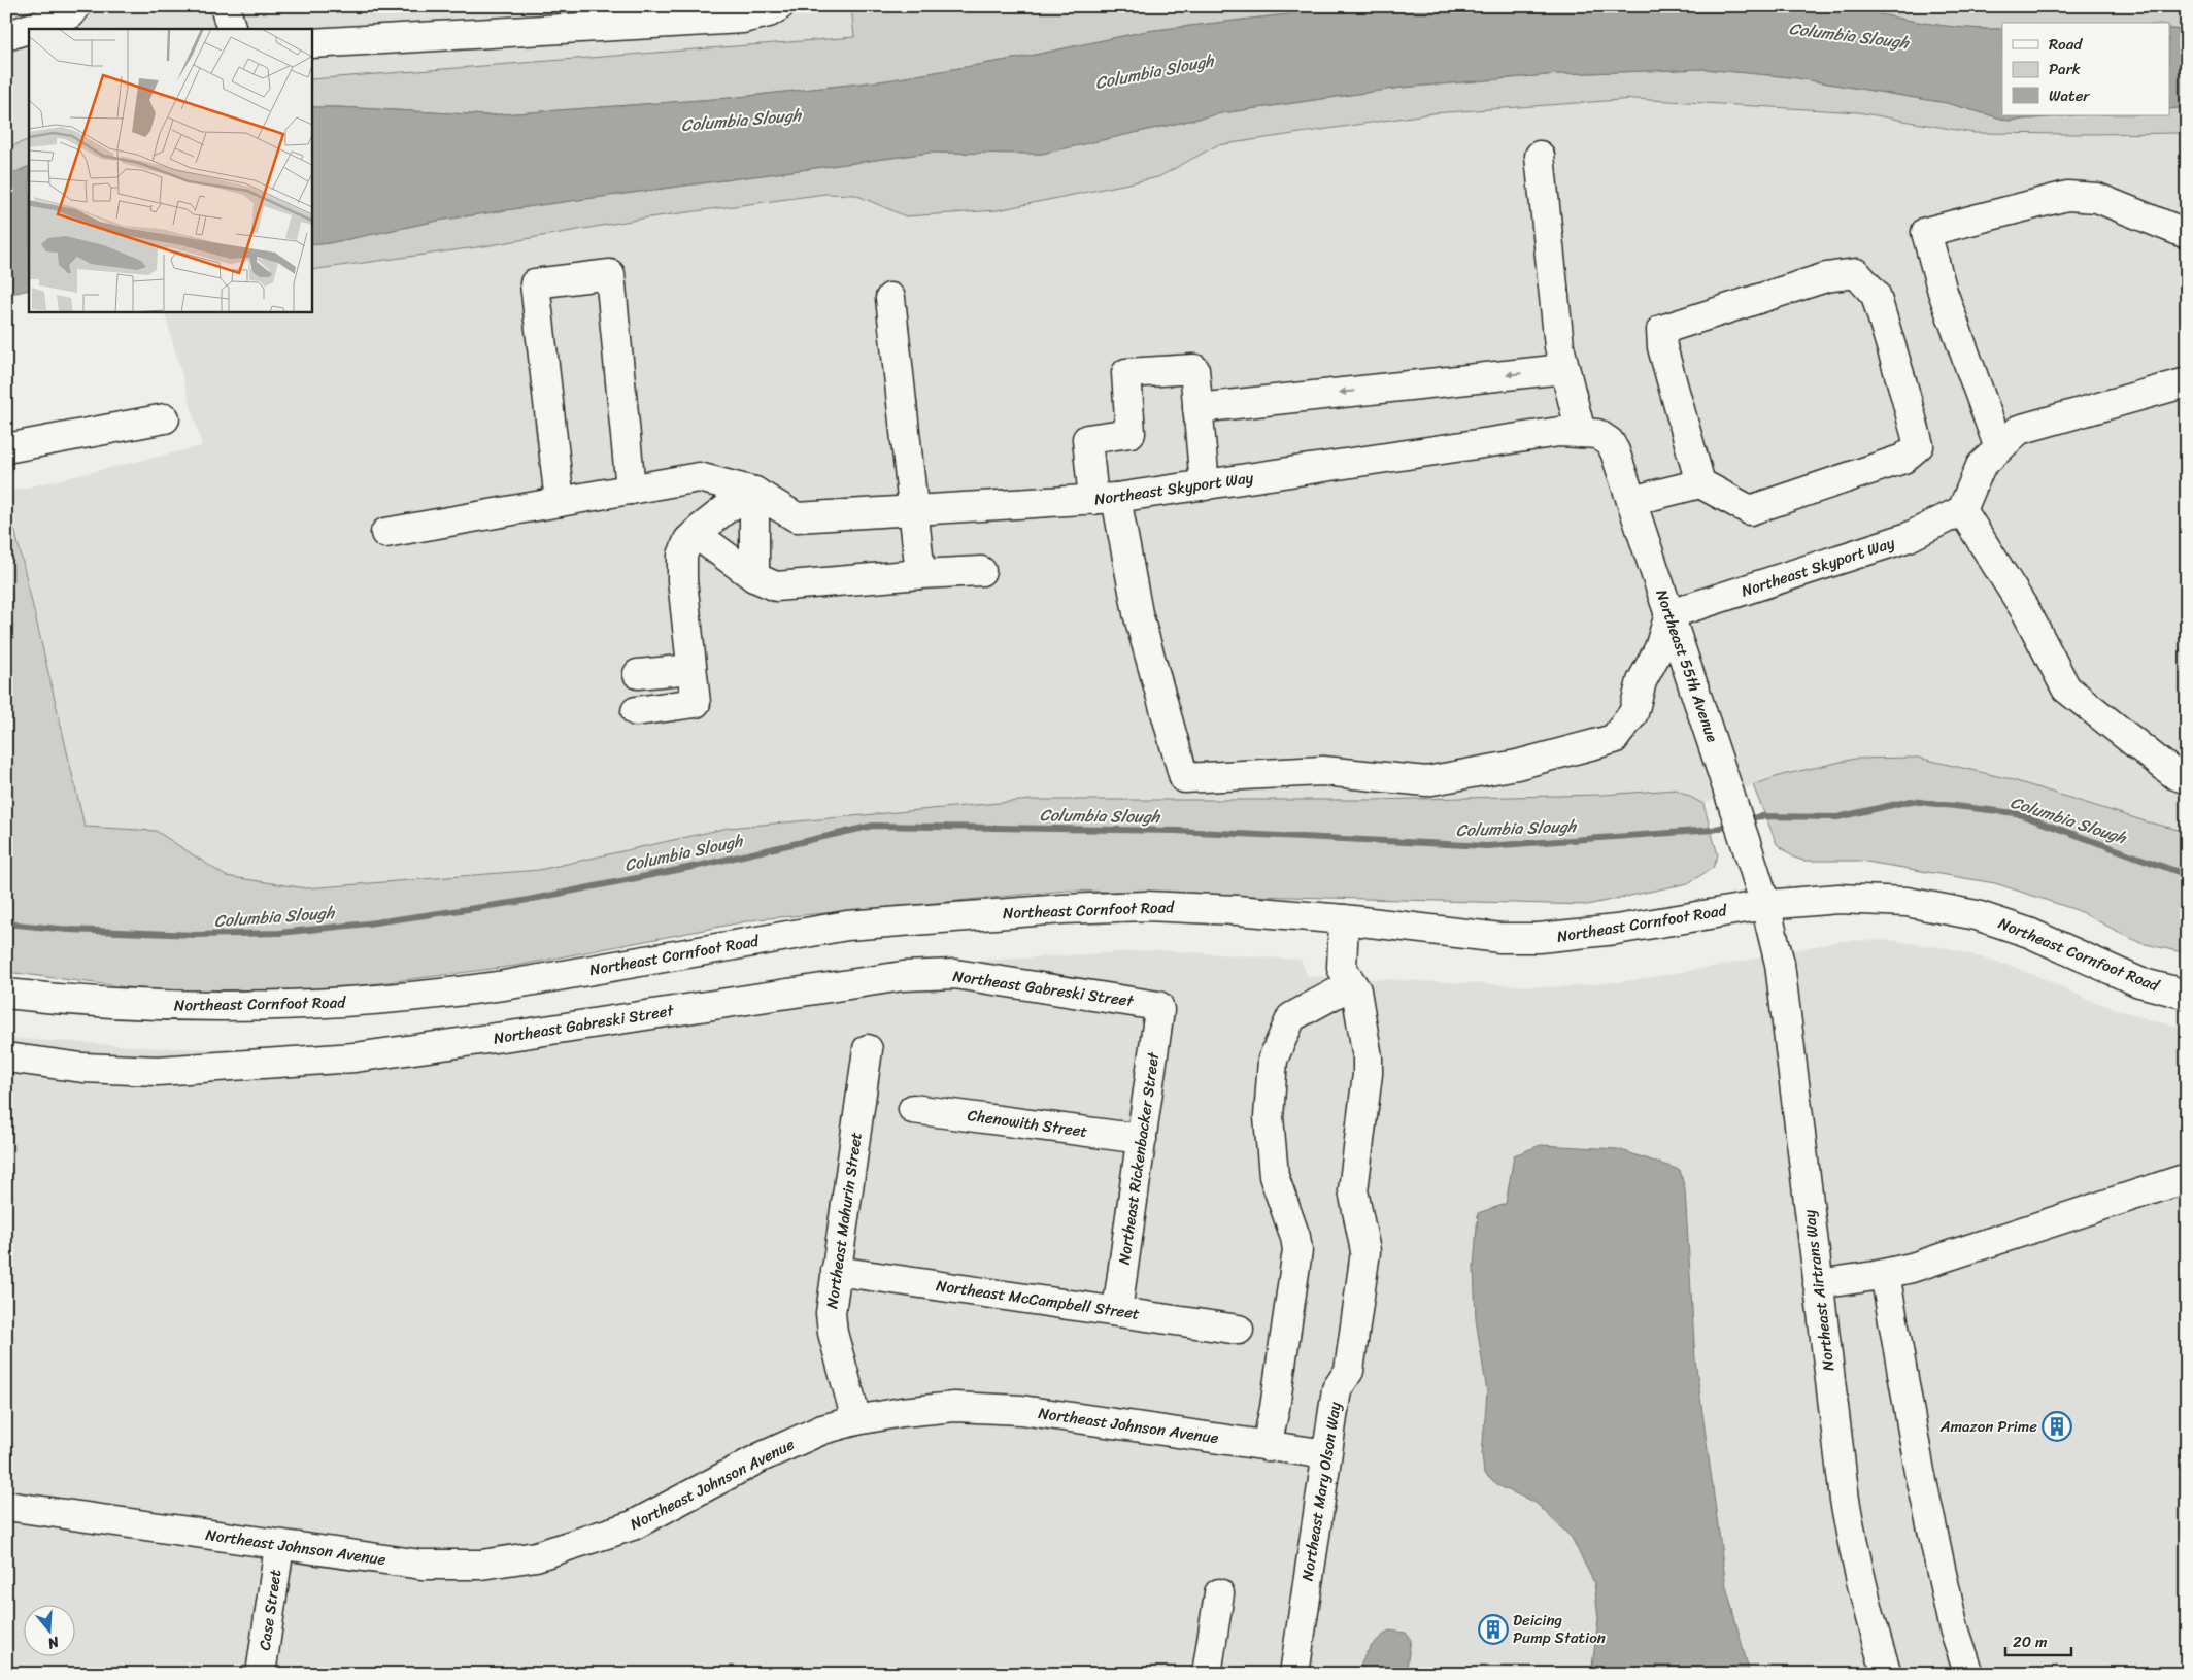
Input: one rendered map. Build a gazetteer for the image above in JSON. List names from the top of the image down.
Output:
{
  "streets": {
    "street": [
      "Northeast Skyport Way",
      "Northeast 55th Avenue",
      "Northeast Cornfoot Road",
      "Northeast Gabreski Street",
      "Chenowith Street",
      "Northeast Rickenbacker Street",
      "Northeast Mahurin Street",
      "Northeast Airtrans Way",
      "Northeast McCampbell Street",
      "Northeast Johnson Avenue",
      "Northeast Mary Olson Way",
      "Case Street"
    ]
  },
  "crossings": [
    ["Northeast Skyport Way", "Northeast 55th Avenue"],
    ["Northeast 55th Avenue", "Northeast Cornfoot Road"],
    ["Northeast 55th Avenue", "Northeast Airtrans Way"],
    ["Northeast Cornfoot Road", "Northeast Airtrans Way"],
    ["Northeast Cornfoot Road", "Northeast Mary Olson Way"],
    ["Northeast Gabreski Street", "Northeast Rickenbacker Street"],
    ["Chenowith Street", "Northeast Rickenbacker Street"],
    ["Northeast Rickenbacker Street", "Northeast McCampbell Street"],
    ["Northeast Mahurin Street", "Northeast McCampbell Street"],
    ["Northeast Mahurin Street", "Northeast Johnson Avenue"],
    ["Northeast Johnson Avenue", "Northeast Mary Olson Way"],
    ["Northeast Johnson Avenue", "Case Street"]
  ],
  "water": ["Columbia Slough"],
  "places": {
    "building": ["Amazon Prime", "Deicing Pump Station"]
  },
  "legend": ["Road", "Park", "Water"],
  "scale_bar": "20 m",
  "north": "bottom"
}
